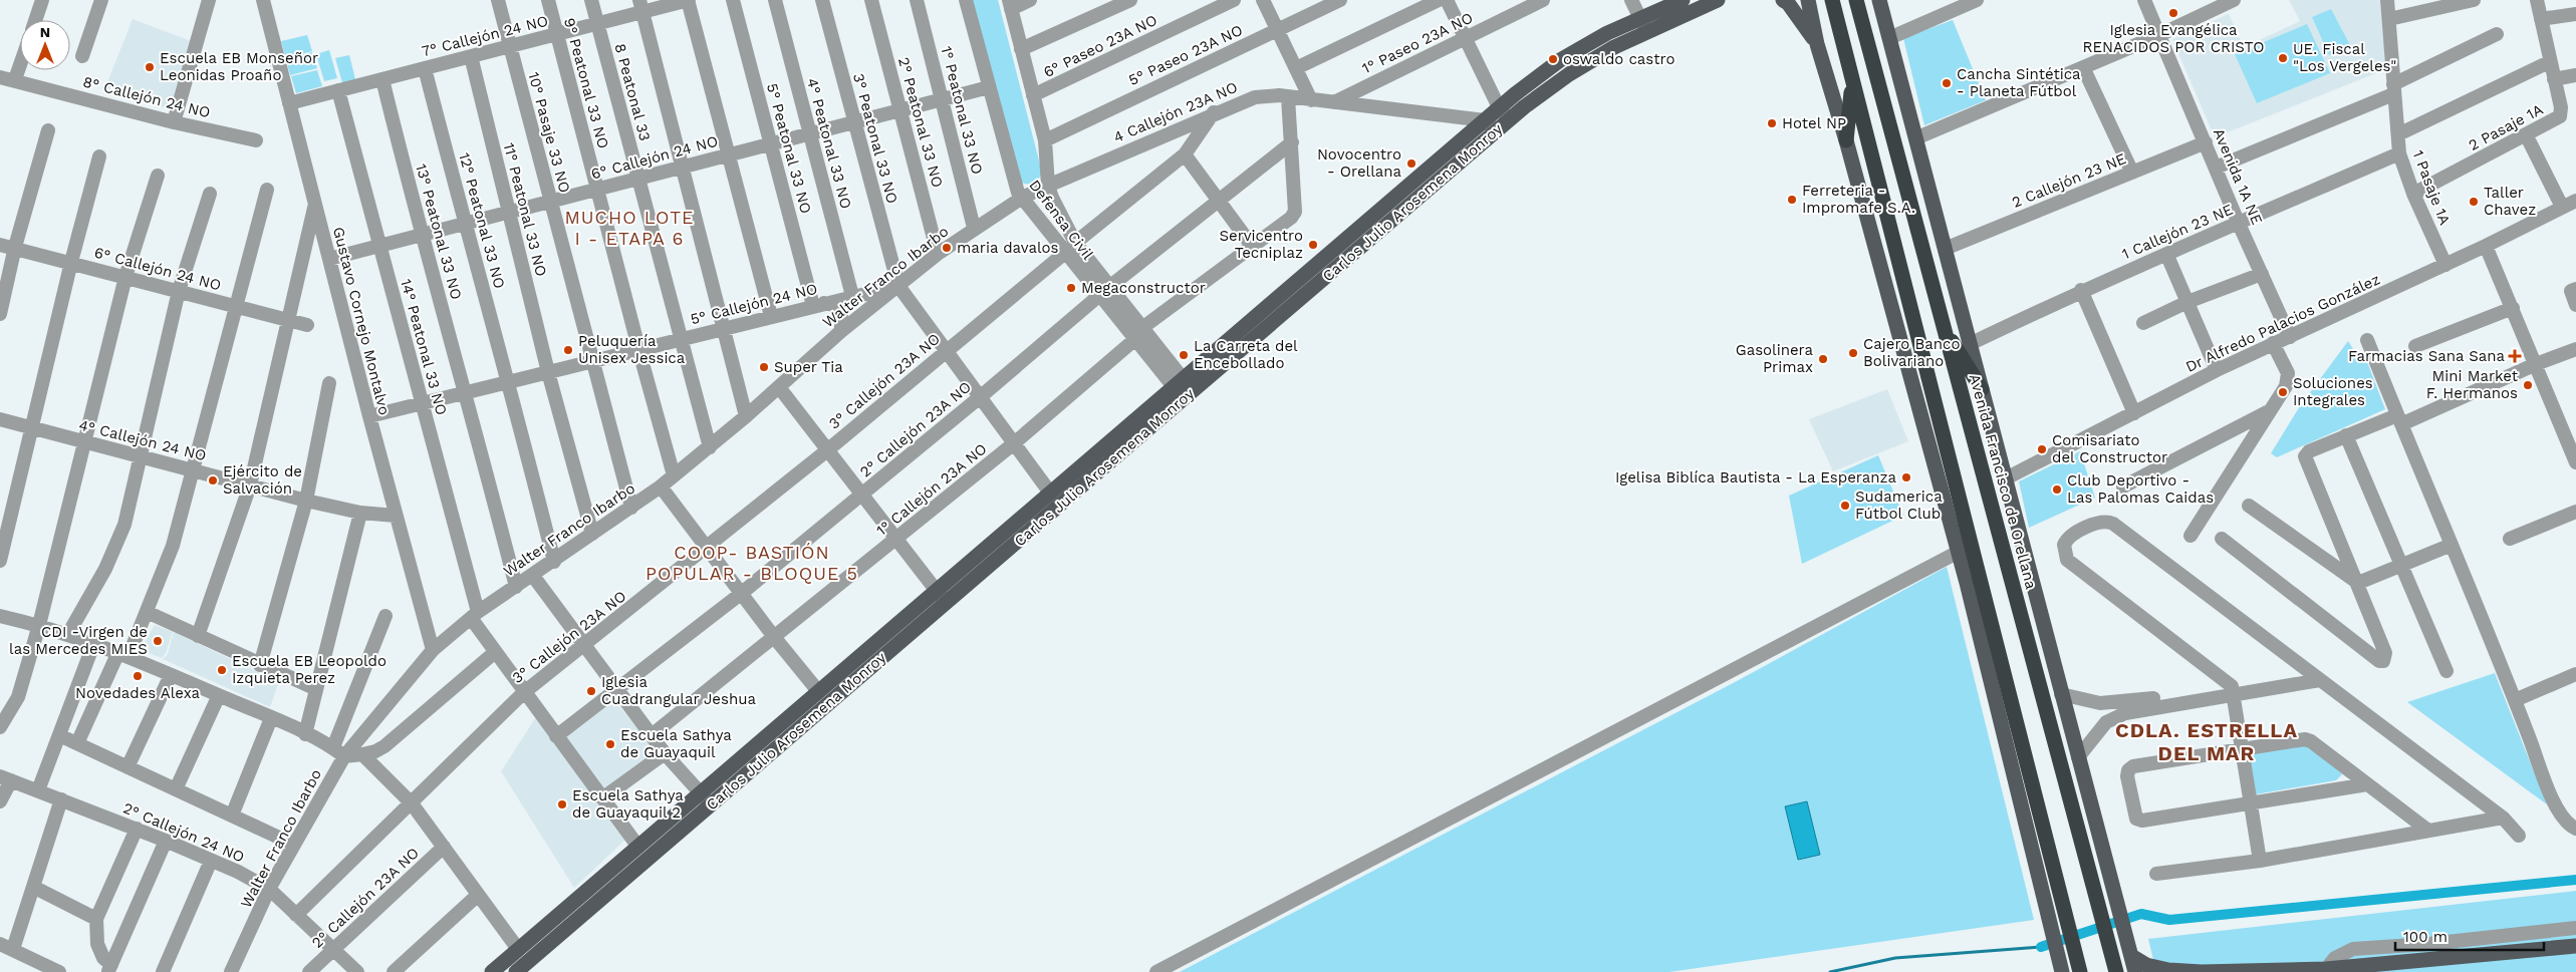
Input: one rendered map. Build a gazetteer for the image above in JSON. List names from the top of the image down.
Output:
{
  "streets": {
    "highway": ["Avenida Francisco de Orellana"],
    "main road": ["Carlos Julio Arosemena Monroy"],
    "street": [
      "7° Callejón 24 NO",
      "1° Paseo 23A NO",
      "6° Paseo 23A NO",
      "5° Paseo 23A NO",
      "9° Peatonal 33 NO",
      "8 Peatonal 33",
      "8° Callejón 24 NO",
      "1° Peatonal 33 NO",
      "4 Callejón 23A NO",
      "2° Peatonal 33 NO",
      "2 Pasaje 1A",
      "10° Pasaje 33 NO",
      "3° Peatonal 33 NO",
      "4° Peatonal 33 NO",
      "5° Peatonal 33 NO",
      "6° Callejón 24 NO",
      "Avenida 1A NE",
      "2 Callejón 23 NE",
      "1 Pasaje 1A",
      "11° Peatonal 33 NO",
      "Defensa Civil",
      "12° Peatonal 33 NO",
      "13° Peatonal 33 NO",
      "1 Callejón 23 NE",
      "Walter Franco Ibarbo",
      "5° Callejón 24 NO",
      "Gustavo Cornejo Montalvo",
      "Dr Alfredo Palacios González",
      "14° Peatonal 33 NO",
      "3° Callejón 23A NO",
      "2° Callejón 23A NO",
      "4° Callejón 24 NO",
      "1° Callejón 23A NO",
      "2° Callejón 24 NO"
    ]
  },
  "crossings": [
    ["7° Callejón 24 NO", "9° Peatonal 33 NO"],
    ["7° Callejón 24 NO", "8 Peatonal 33"],
    ["7° Callejón 24 NO", "10° Pasaje 33 NO"],
    ["7° Callejón 24 NO", "11° Peatonal 33 NO"],
    ["7° Callejón 24 NO", "12° Peatonal 33 NO"],
    ["7° Callejón 24 NO", "13° Peatonal 33 NO"],
    ["7° Callejón 24 NO", "Gustavo Cornejo Montalvo"],
    ["7° Callejón 24 NO", "14° Peatonal 33 NO"],
    ["1° Paseo 23A NO", "4 Callejón 23A NO"],
    ["6° Paseo 23A NO", "Defensa Civil"],
    ["5° Paseo 23A NO", "Defensa Civil"],
    ["9° Peatonal 33 NO", "6° Callejón 24 NO"],
    ["9° Peatonal 33 NO", "Walter Franco Ibarbo"],
    ["9° Peatonal 33 NO", "5° Callejón 24 NO"],
    ["8 Peatonal 33", "6° Callejón 24 NO"],
    ["8 Peatonal 33", "Walter Franco Ibarbo"],
    ["8 Peatonal 33", "5° Callejón 24 NO"],
    ["1° Peatonal 33 NO", "6° Callejón 24 NO"],
    ["1° Peatonal 33 NO", "Walter Franco Ibarbo"],
    ["4 Callejón 23A NO", "Carlos Julio Arosemena Monroy"],
    ["4 Callejón 23A NO", "Defensa Civil"],
    ["4 Callejón 23A NO", "Walter Franco Ibarbo"],
    ["4 Callejón 23A NO", "3° Callejón 23A NO"],
    ["2° Peatonal 33 NO", "6° Callejón 24 NO"],
    ["2° Peatonal 33 NO", "Walter Franco Ibarbo"],
    ["2 Pasaje 1A", "1 Pasaje 1A"],
    ["10° Pasaje 33 NO", "6° Callejón 24 NO"],
    ["10° Pasaje 33 NO", "Walter Franco Ibarbo"],
    ["10° Pasaje 33 NO", "5° Callejón 24 NO"],
    ["3° Peatonal 33 NO", "6° Callejón 24 NO"],
    ["3° Peatonal 33 NO", "Walter Franco Ibarbo"],
    ["3° Peatonal 33 NO", "5° Callejón 24 NO"],
    ["4° Peatonal 33 NO", "6° Callejón 24 NO"],
    ["4° Peatonal 33 NO", "5° Callejón 24 NO"],
    ["5° Peatonal 33 NO", "6° Callejón 24 NO"],
    ["5° Peatonal 33 NO", "5° Callejón 24 NO"],
    ["6° Callejón 24 NO", "11° Peatonal 33 NO"],
    ["6° Callejón 24 NO", "Defensa Civil"],
    ["6° Callejón 24 NO", "12° Peatonal 33 NO"],
    ["6° Callejón 24 NO", "13° Peatonal 33 NO"],
    ["6° Callejón 24 NO", "Gustavo Cornejo Montalvo"],
    ["6° Callejón 24 NO", "14° Peatonal 33 NO"],
    ["Avenida 1A NE", "2 Callejón 23 NE"],
    ["Avenida 1A NE", "1 Callejón 23 NE"],
    ["Avenida 1A NE", "Dr Alfredo Palacios González"],
    ["2 Callejón 23 NE", "Avenida Francisco de Orellana"],
    ["1 Pasaje 1A", "1 Callejón 23 NE"],
    ["1 Pasaje 1A", "Dr Alfredo Palacios González"],
    ["Carlos Julio Arosemena Monroy", "Defensa Civil"],
    ["Carlos Julio Arosemena Monroy", "14° Peatonal 33 NO"],
    ["11° Peatonal 33 NO", "Walter Franco Ibarbo"],
    ["11° Peatonal 33 NO", "5° Callejón 24 NO"],
    ["Defensa Civil", "Walter Franco Ibarbo"],
    ["Defensa Civil", "3° Callejón 23A NO"],
    ["Defensa Civil", "2° Callejón 23A NO"],
    ["Defensa Civil", "1° Callejón 23A NO"],
    ["12° Peatonal 33 NO", "Walter Franco Ibarbo"],
    ["12° Peatonal 33 NO", "5° Callejón 24 NO"],
    ["13° Peatonal 33 NO", "Walter Franco Ibarbo"],
    ["13° Peatonal 33 NO", "5° Callejón 24 NO"],
    ["1 Callejón 23 NE", "Avenida Francisco de Orellana"],
    ["Walter Franco Ibarbo", "5° Callejón 24 NO"],
    ["Walter Franco Ibarbo", "Gustavo Cornejo Montalvo"],
    ["Walter Franco Ibarbo", "14° Peatonal 33 NO"],
    ["Walter Franco Ibarbo", "2° Callejón 24 NO"],
    ["5° Callejón 24 NO", "Gustavo Cornejo Montalvo"],
    ["5° Callejón 24 NO", "14° Peatonal 33 NO"],
    ["Gustavo Cornejo Montalvo", "4° Callejón 24 NO"],
    ["Dr Alfredo Palacios González", "Avenida Francisco de Orellana"],
    ["14° Peatonal 33 NO", "3° Callejón 23A NO"],
    ["14° Peatonal 33 NO", "2° Callejón 23A NO"],
    ["3° Callejón 23A NO", "2° Callejón 24 NO"],
    ["2° Callejón 23A NO", "2° Callejón 24 NO"]
  ],
  "districts": ["MUCHO LOTE I - ETAPA 6", "COOP- BASTIÓN POPULAR - BLOQUE 5", "CDLA. ESTRELLA DEL MAR"],
  "places": {
    "other": [
      "Iglesia Evangélica RENACIDOS POR CRISTO",
      "UE. Fiscal \"Los Vergeles\"",
      "oswaldo castro",
      "Escuela EB Monseñor Leonidas Proaño",
      "Cancha Sintética - Planeta Fútbol",
      "Hotel NP",
      "Novocentro - Orellana",
      "Ferreteria - Impromafe S.A.",
      "Taller Chavez",
      "Servicentro Tecniplaz",
      "maria davalos",
      "Megaconstructor",
      "Peluquería Unisex Jessica",
      "Cajero Banco Bolivariano",
      "La Carreta del Encebollado",
      "Gasolinera Primax",
      "Super Tia",
      "Mini Market F. Hermanos",
      "Soluciones Integrales",
      "Comisariato del Constructor",
      "Igelisa Biblíca Bautista - La Esperanza",
      "Ejército de Salvación",
      "Club Deportivo - Las Palomas Caidas",
      "Sudamerica Fútbol Club",
      "CDI -Virgen de las Mercedes MIES",
      "Escuela EB Leopoldo Izquieta Perez",
      "Novedades Alexa",
      "Iglesia Cuadrangular Jeshua",
      "Escuela Sathya de Guayaquil",
      "Escuela Sathya de Guayaquil 2"
    ],
    "health": ["Farmacias Sana Sana"]
  },
  "scale_bar": "100 m",
  "north": "top"
}
